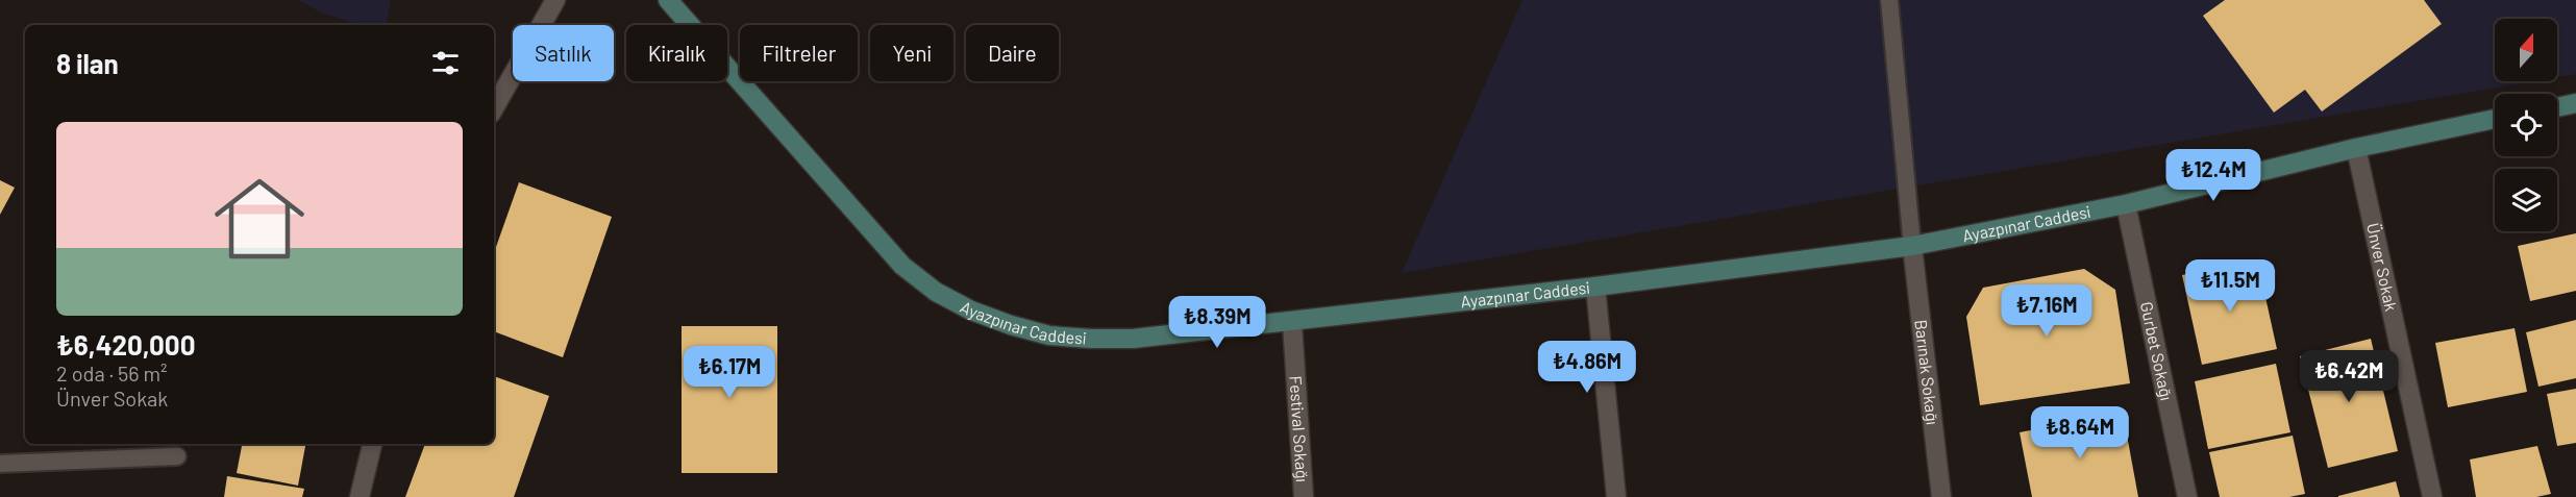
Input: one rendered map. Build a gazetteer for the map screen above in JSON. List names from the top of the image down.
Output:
{
  "streets": {
    "street": [
      "Ayazpınar Caddesi",
      "Ünver Sokak",
      "Gurbet Sokağı",
      "Barınak Sokağı",
      "Festival Sokağı"
    ]
  },
  "crossings": [
    ["Ayazpınar Caddesi", "Ünver Sokak"],
    ["Ayazpınar Caddesi", "Gurbet Sokağı"],
    ["Ayazpınar Caddesi", "Barınak Sokağı"],
    ["Ayazpınar Caddesi", "Festival Sokağı"]
  ],
  "north": "top",
  "page": {
    "chip": [
      "Satılık",
      "Kiralık",
      "Filtreler",
      "Yeni",
      "Daire"
    ],
    "heading": "8 ilan",
    "list": [
      {
        "name": "₺6,420,000",
        "note": "2 oda · 56 m² · Ünver Sokak"
      }
    ],
    "price": [
      "₺12.4M",
      "₺11.5M",
      "₺7.16M",
      "₺8.39M",
      "₺4.86M",
      "₺6.17M",
      "₺6.42M",
      "₺8.64M"
    ]
  }
}
